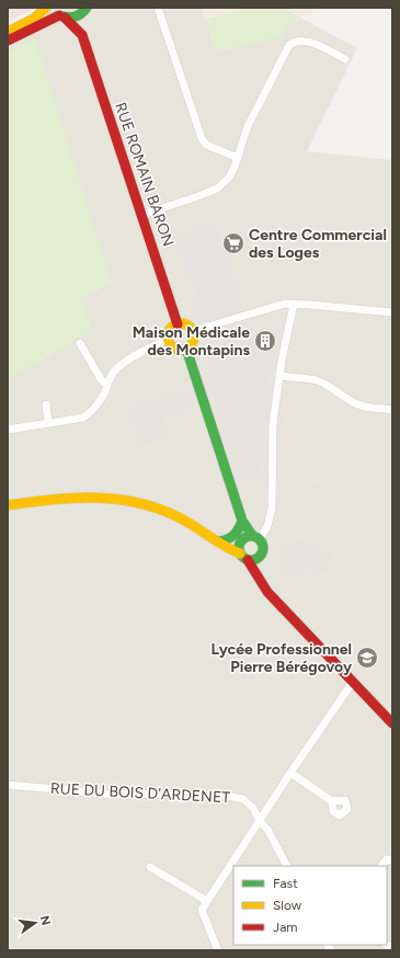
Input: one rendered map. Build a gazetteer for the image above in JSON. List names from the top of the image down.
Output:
{
  "streets": {
    "street": ["RUE ROMAIN BARON", "RUE DU BOIS D'ARDENET"]
  },
  "places": {
    "supermarket": ["Centre Commercial des Loges"],
    "building": ["Maison Médicale des Montapins"],
    "school or university": ["Lycée Professionnel Pierre Bérégovoy"]
  },
  "legend": ["Fast", "Slow", "Jam"],
  "north": "right"
}
